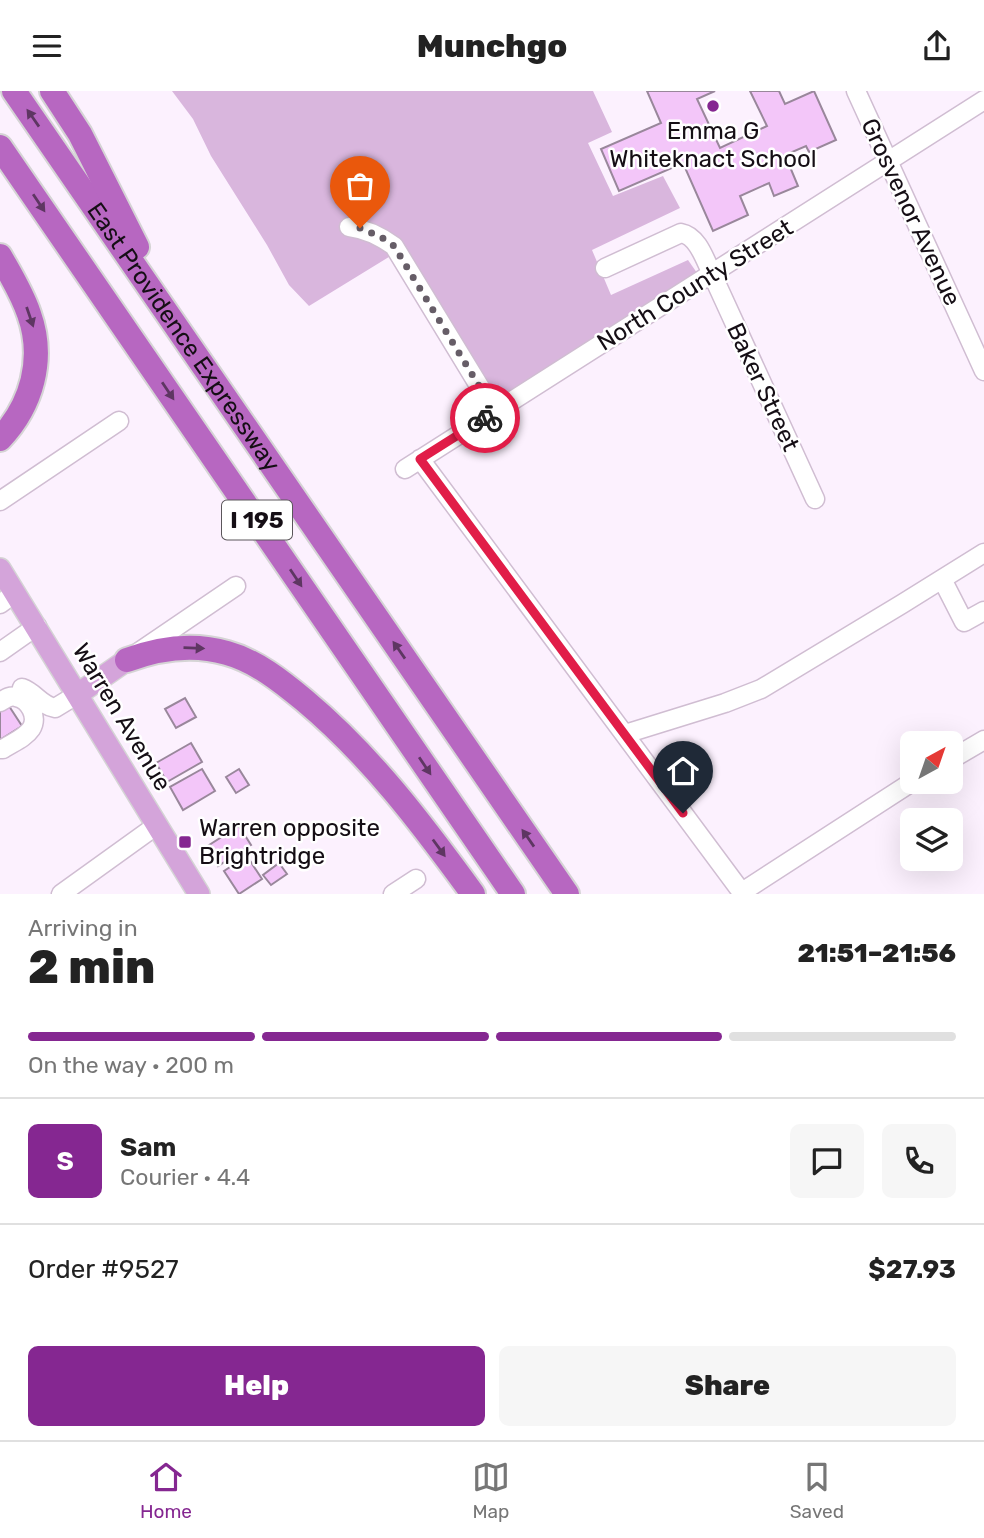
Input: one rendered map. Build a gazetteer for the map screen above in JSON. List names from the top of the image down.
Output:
{
  "streets": {
    "highway": ["East Providence Expressway", "I 195"],
    "main road": ["Warren Avenue"],
    "street": ["Grosvenor Avenue", "North County Street", "Baker Street"]
  },
  "crossings": [
    ["Grosvenor Avenue", "North County Street"],
    ["North County Street", "Baker Street"]
  ],
  "places": {
    "other": ["Emma G Whiteknact School"],
    "transit": ["Warren opposite Brightridge"]
  },
  "north": "top right",
  "page": {
    "header": "Munchgo",
    "heading": ["2 min", "Arriving in", "21:51–21:56"],
    "panel": [
      "Sam",
      "Courier · 4.4",
      "Order #9527",
      "$27.93"
    ],
    "bar": "On the way · 200 m",
    "round": "S",
    "buttons": ["Help", "Share"],
    "tabs": ["Home", "Map", "Saved"]
  }
}
